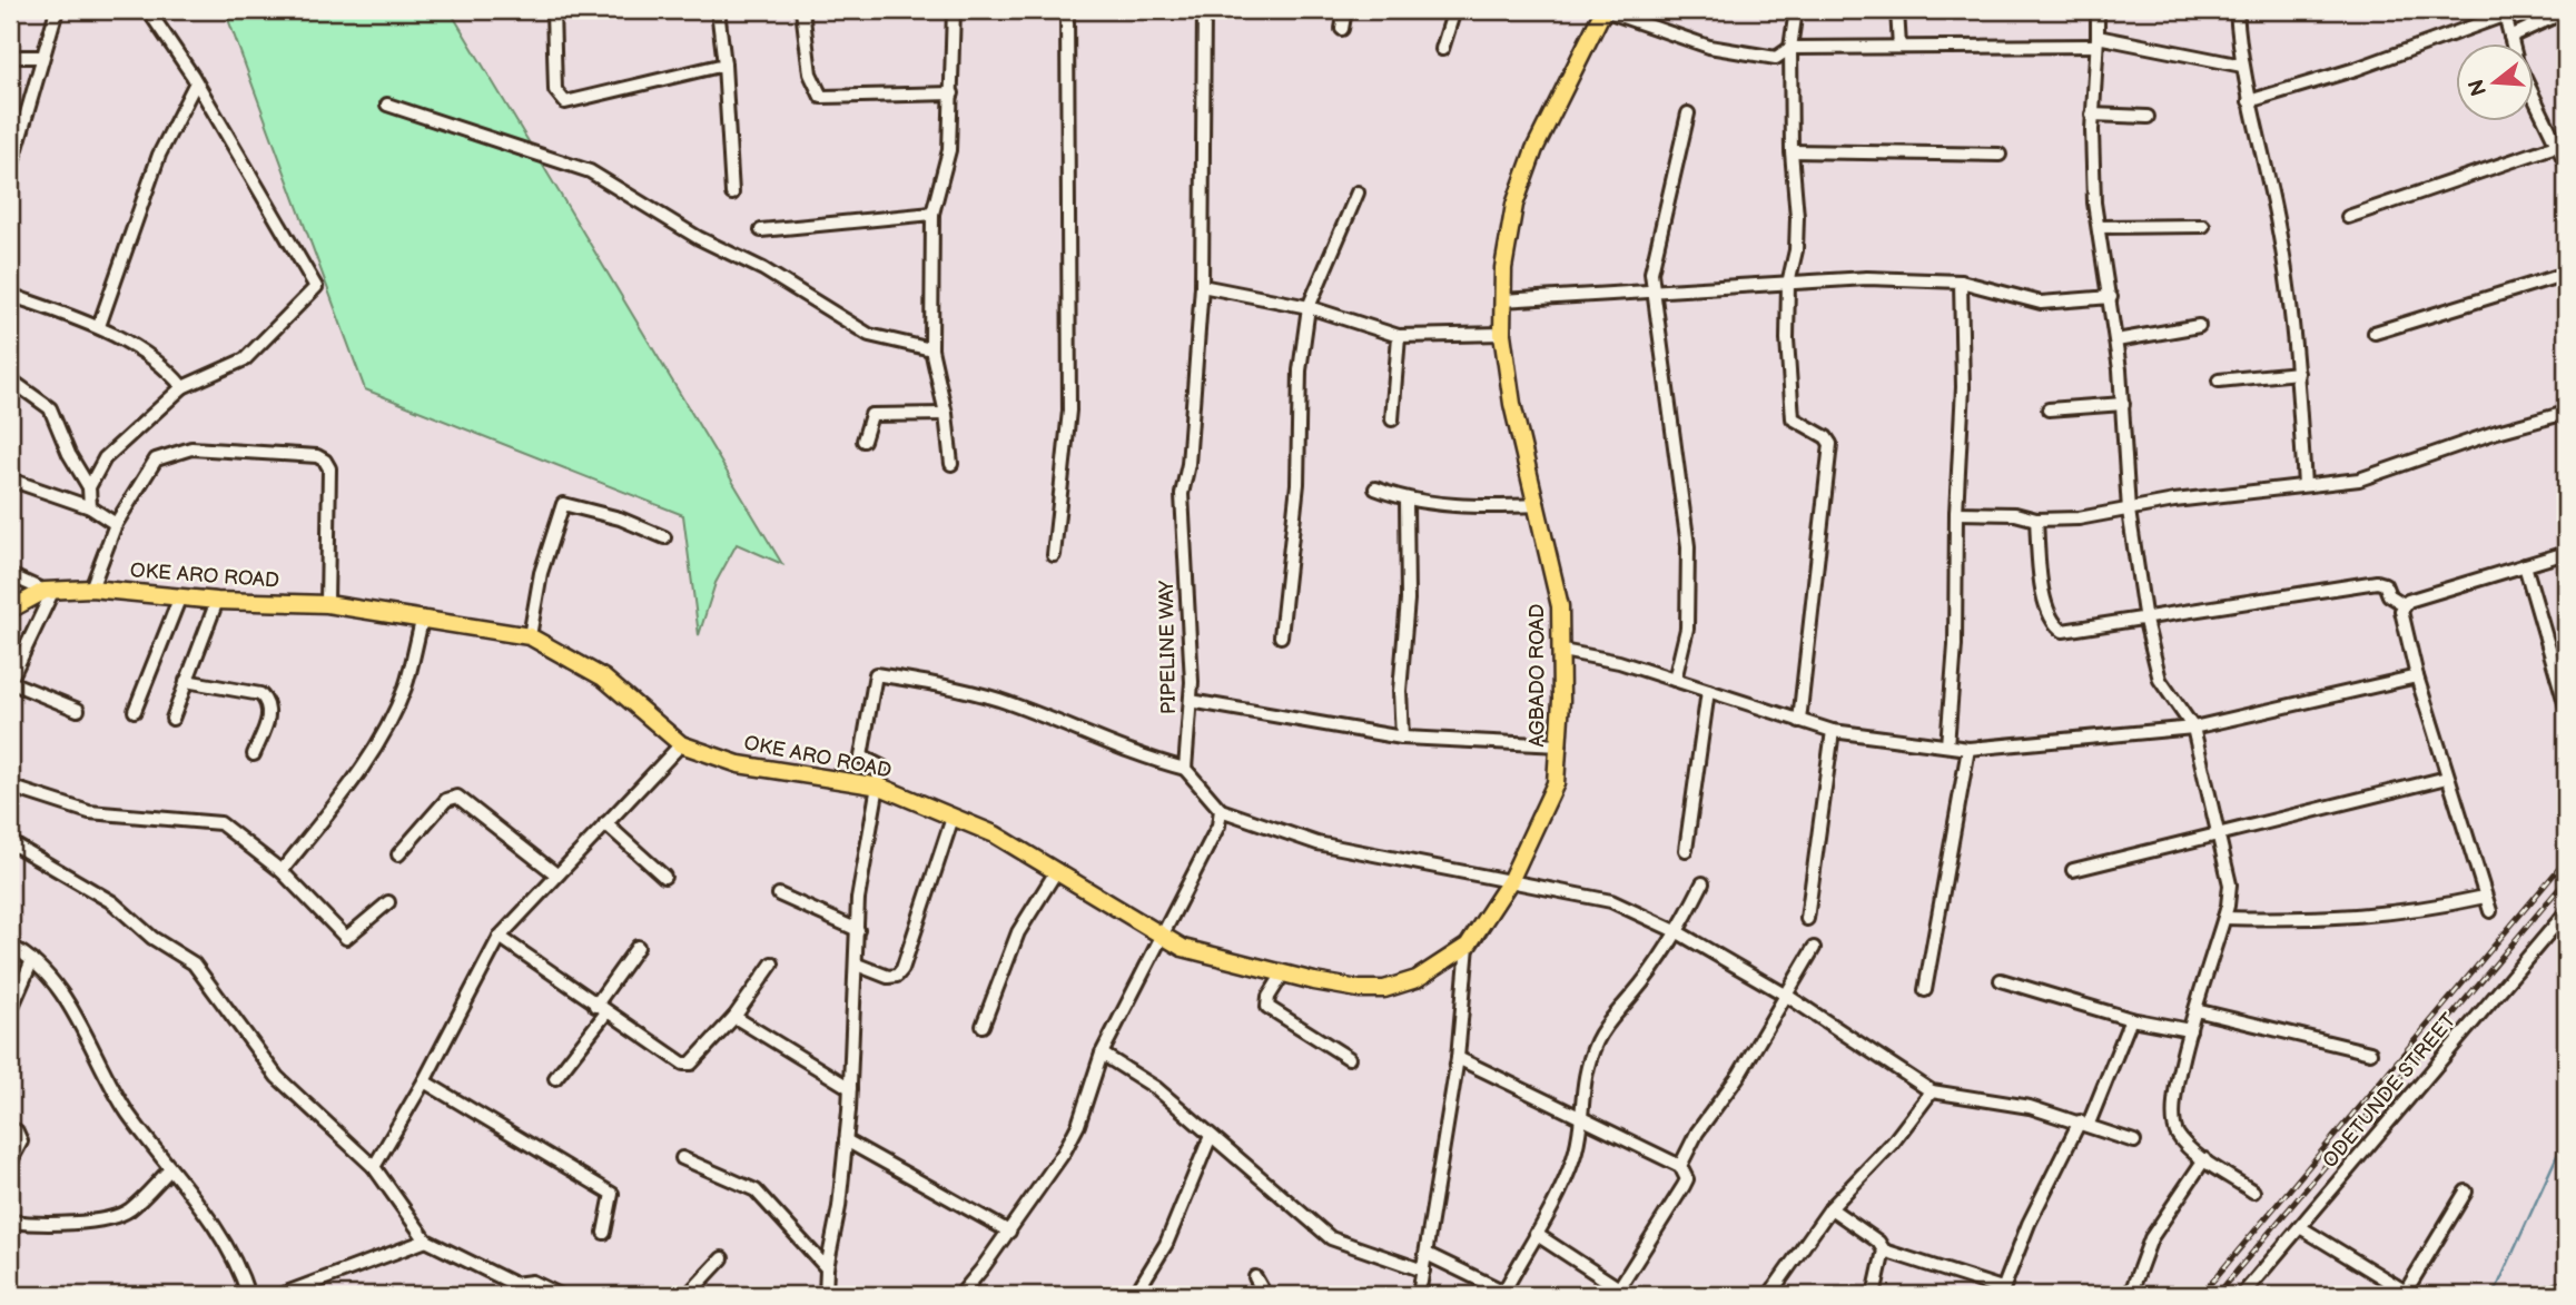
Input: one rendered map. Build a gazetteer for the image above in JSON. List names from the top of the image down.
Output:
{
  "streets": {
    "main road": ["OKE ARO ROAD", "AGBADO ROAD"],
    "street": ["PIPELINE WAY", "ODETUNDE STREET"]
  },
  "crossings": [
    ["OKE ARO ROAD", "AGBADO ROAD"]
  ],
  "north": "left"
}
